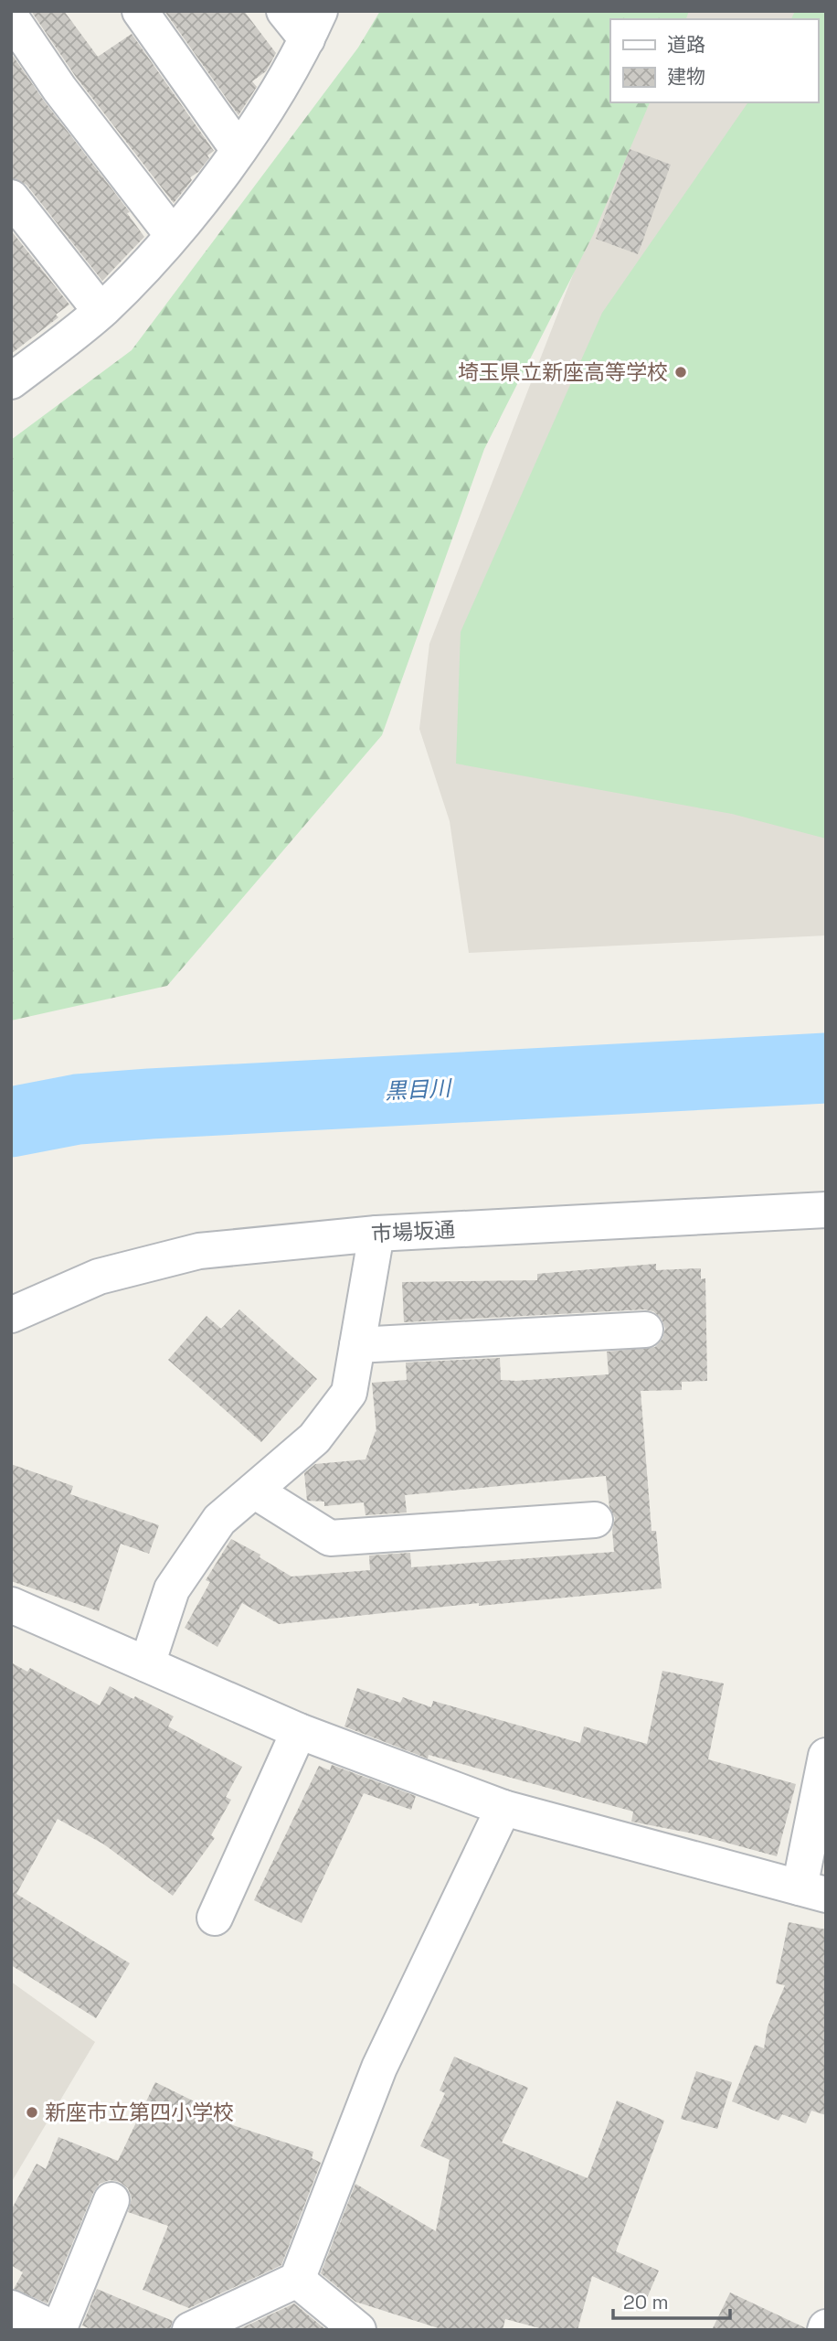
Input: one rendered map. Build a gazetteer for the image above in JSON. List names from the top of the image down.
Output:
{
  "streets": {
    "street": ["市場坂通"]
  },
  "water": ["黒目川"],
  "places": ["埼玉県立新座高等学校", "新座市立第四小学校"],
  "legend": ["道路", "建物"],
  "scale_bar": "20 m"
}
